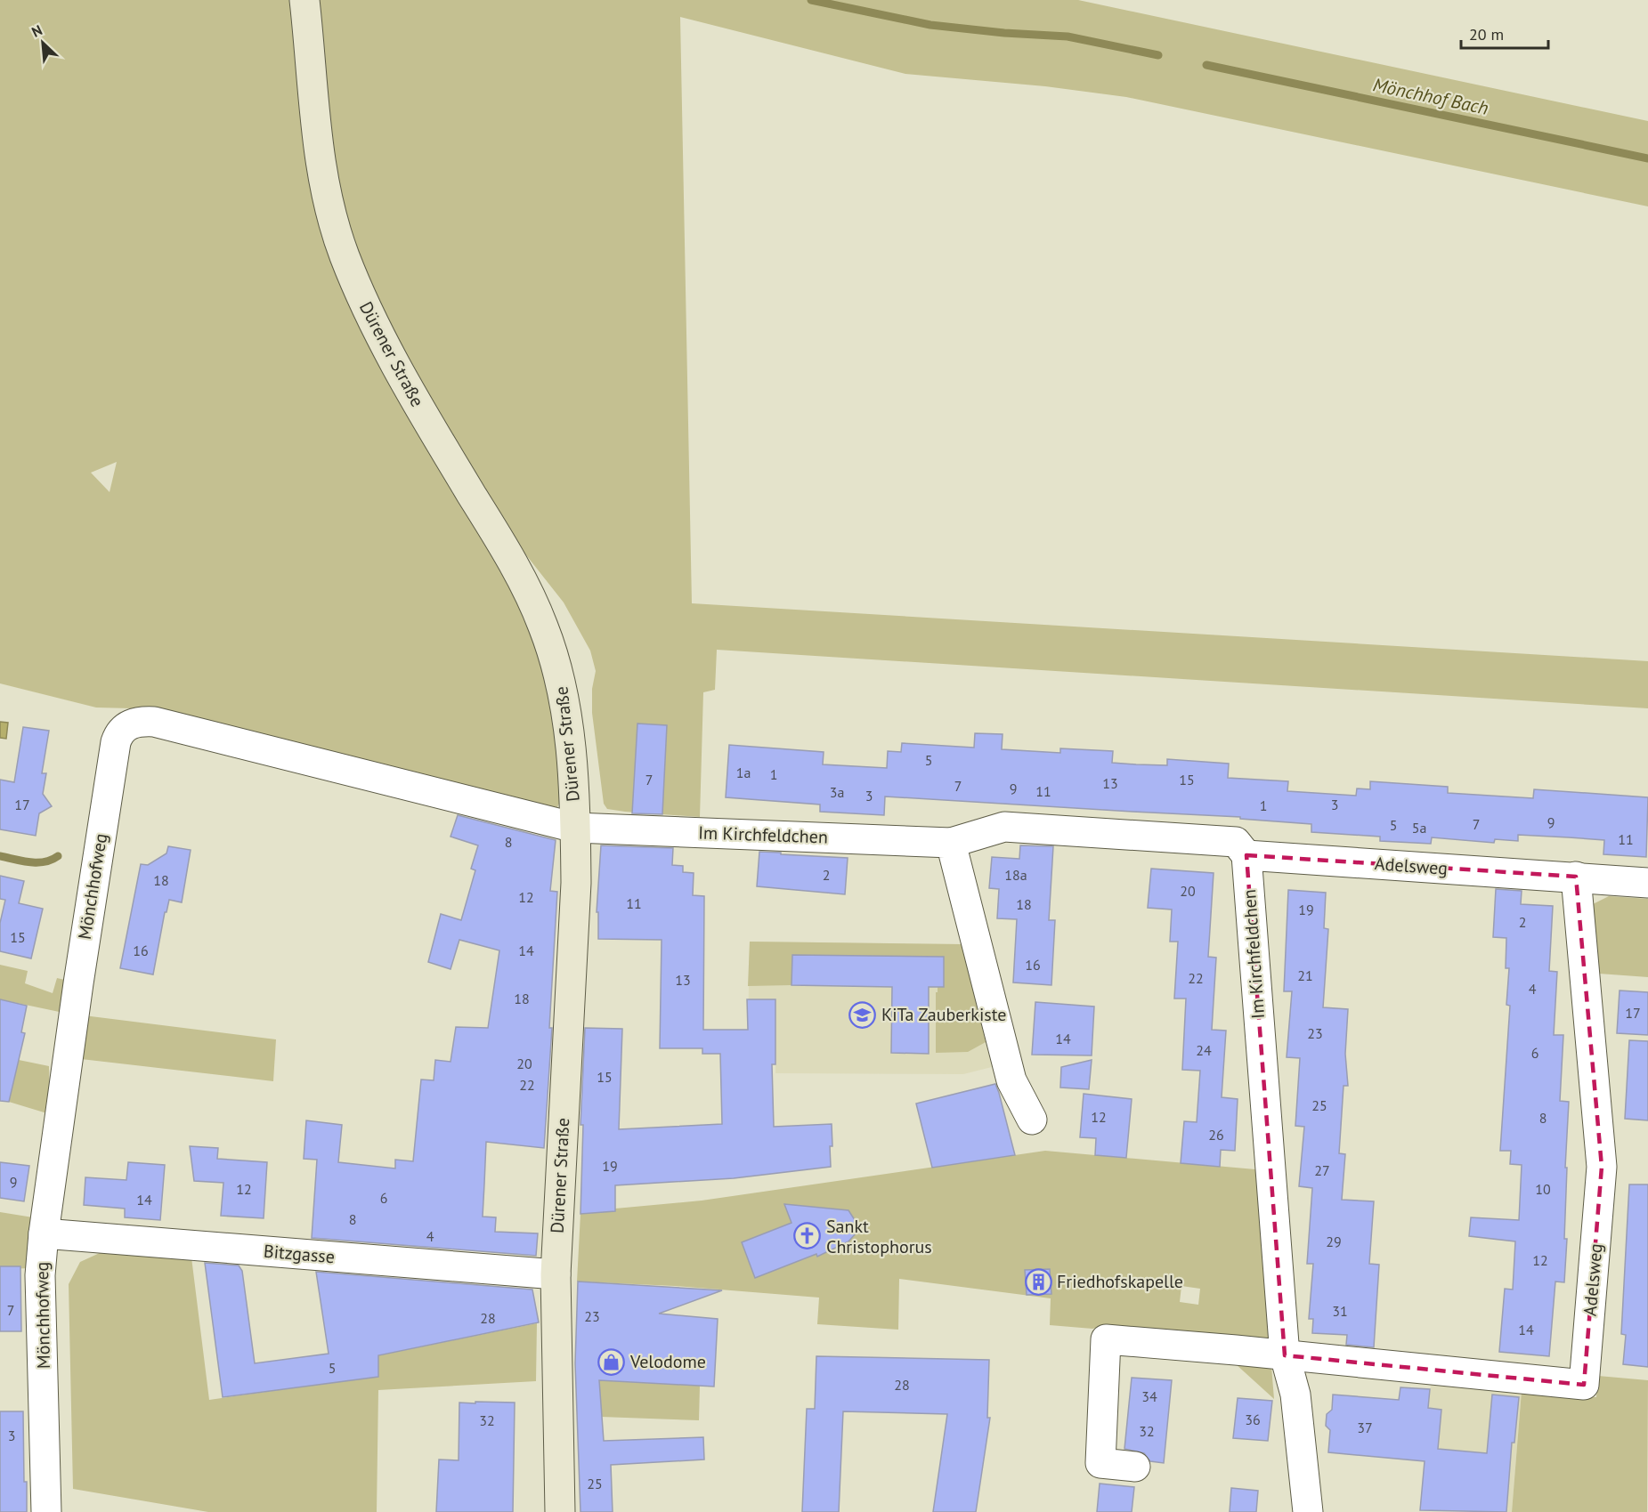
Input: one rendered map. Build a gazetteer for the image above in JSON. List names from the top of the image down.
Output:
{
  "streets": {
    "street": [
      "Dürener Straße",
      "Im Kirchfeldchen",
      "Adelsweg",
      "Mönchhofweg",
      "Bitzgasse"
    ]
  },
  "crossings": [
    ["Dürener Straße", "Im Kirchfeldchen"],
    ["Dürener Straße", "Mönchhofweg"],
    ["Dürener Straße", "Bitzgasse"],
    ["Im Kirchfeldchen", "Adelsweg"],
    ["Im Kirchfeldchen", "Mönchhofweg"],
    ["Mönchhofweg", "Bitzgasse"]
  ],
  "water": ["Mönchhof Bach"],
  "places": {
    "school or university": ["KiTa Zauberkiste"],
    "church": ["Sankt Christophorus"],
    "building": ["Friedhofskapelle"],
    "shop": ["Velodome"]
  },
  "house_numbers": [
    "5",
    "1a",
    "1",
    "7",
    "15",
    "13",
    "7",
    "9",
    "11",
    "3a",
    "3",
    "17",
    "3",
    "1",
    "9",
    "7",
    "5",
    "5a",
    "11",
    "8",
    "2",
    "18a",
    "18",
    "20",
    "12",
    "11",
    "18",
    "19",
    "2",
    "15",
    "16",
    "14",
    "16",
    "21",
    "22",
    "13",
    "4",
    "18",
    "17",
    "23",
    "14",
    "24",
    "6",
    "20",
    "15",
    "22",
    "25",
    "12",
    "8",
    "26",
    "19",
    "27",
    "9",
    "12",
    "10",
    "6",
    "14",
    "8",
    "4",
    "29",
    "12",
    "7",
    "31",
    "23",
    "28",
    "14",
    "5",
    "28",
    "34",
    "36",
    "32",
    "37",
    "32",
    "3",
    "25"
  ],
  "scale_bar": "20 m",
  "north": "top left"
}
